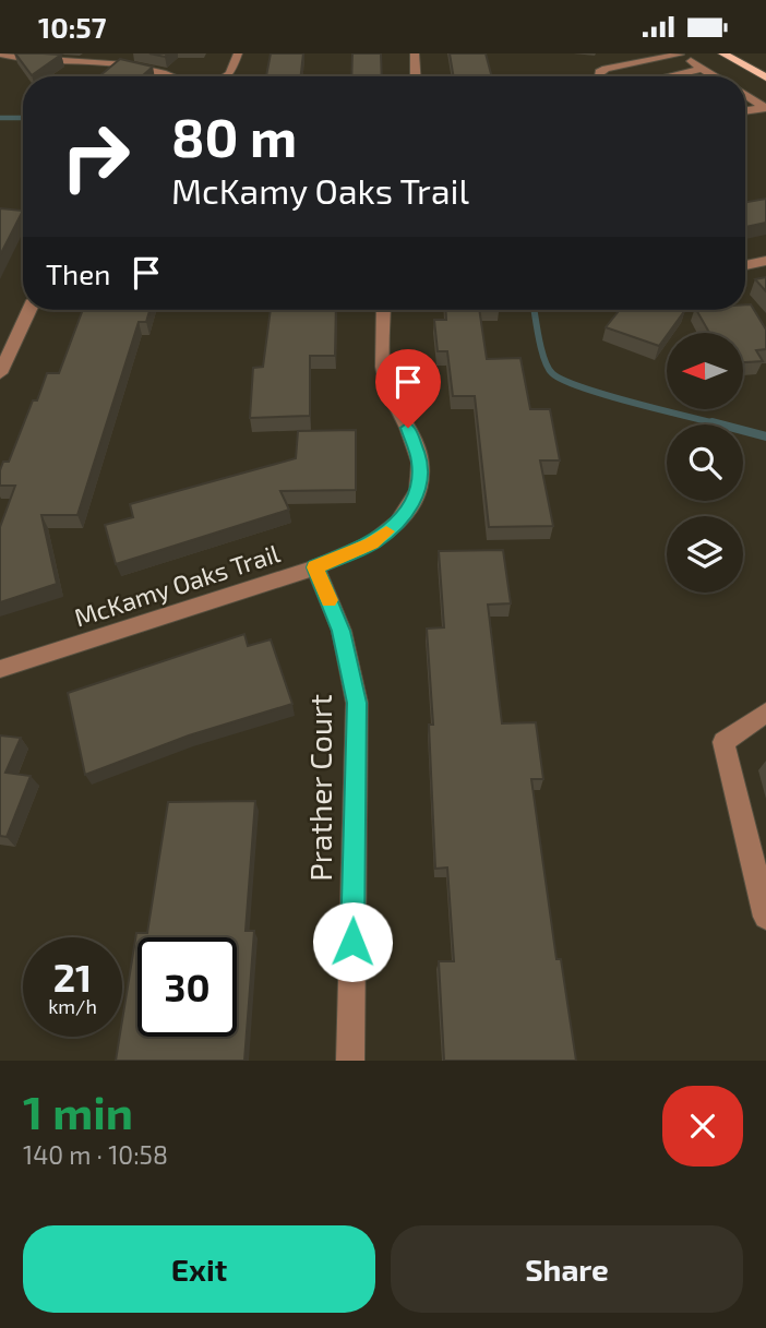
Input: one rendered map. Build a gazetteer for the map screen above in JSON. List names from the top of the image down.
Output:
{
  "streets": {
    "street": ["McKamy Oaks Trail", "Prather Court"]
  },
  "crossings": [
    ["McKamy Oaks Trail", "Prather Court"]
  ],
  "north": "left",
  "page": {
    "status": "10:57",
    "turn": ["80 m", "McKamy Oaks Trail"],
    "then": "Then",
    "speed": "21 km/h",
    "limit": "30",
    "heading": ["1 min", "140 m · 10:58"],
    "buttons": ["Exit", "Share"]
  }
}
